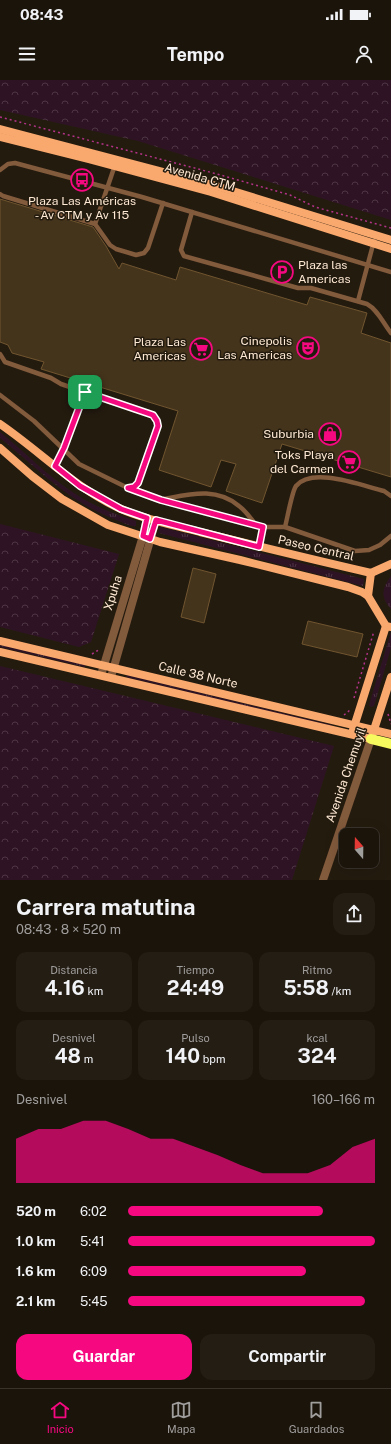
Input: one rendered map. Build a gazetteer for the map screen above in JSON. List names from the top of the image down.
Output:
{
  "streets": {
    "main road": [
      "Avenida CTM",
      "Paseo Central",
      "Calle 38 Norte",
      "Avenida Chemuyil"
    ],
    "street": ["Xpuha"]
  },
  "crossings": [
    ["Paseo Central", "Xpuha"],
    ["Xpuha", "Calle 38 Norte"],
    ["Calle 38 Norte", "Avenida Chemuyil"]
  ],
  "places": {
    "bus stop": ["Plaza Las Américas - Av CTM y Av 115"],
    "parking": ["Plaza las Americas"],
    "theatre": ["Cinepolis Las Americas"],
    "supermarket": ["Plaza Las Americas", "Toks Playa del Carmen"],
    "shop": ["Suburbia"]
  },
  "north": "top",
  "page": {
    "status": "08:43",
    "header": "Tempo",
    "heading": ["Carrera matutina", "08:43 · 8 × 520 m"],
    "stats": [
      ["Distancia", "4.16 km"],
      ["Tiempo", "24:49"],
      ["Ritmo", "5:58 /km"],
      ["Desnivel", "48 m"],
      ["Pulso", "140 bpm"],
      ["kcal", "324"]
    ],
    "chart": ["Desnivel", "160–166 m"],
    "list": [
      {
        "name": "520 m",
        "note": "6:02"
      },
      {
        "name": "1.0 km",
        "note": "5:41"
      },
      {
        "name": "1.6 km",
        "note": "6:09"
      },
      {
        "name": "2.1 km",
        "note": "5:45"
      }
    ],
    "buttons": ["Guardar", "Compartir"],
    "tabs": ["Inicio", "Mapa", "Guardados"]
  }
}
